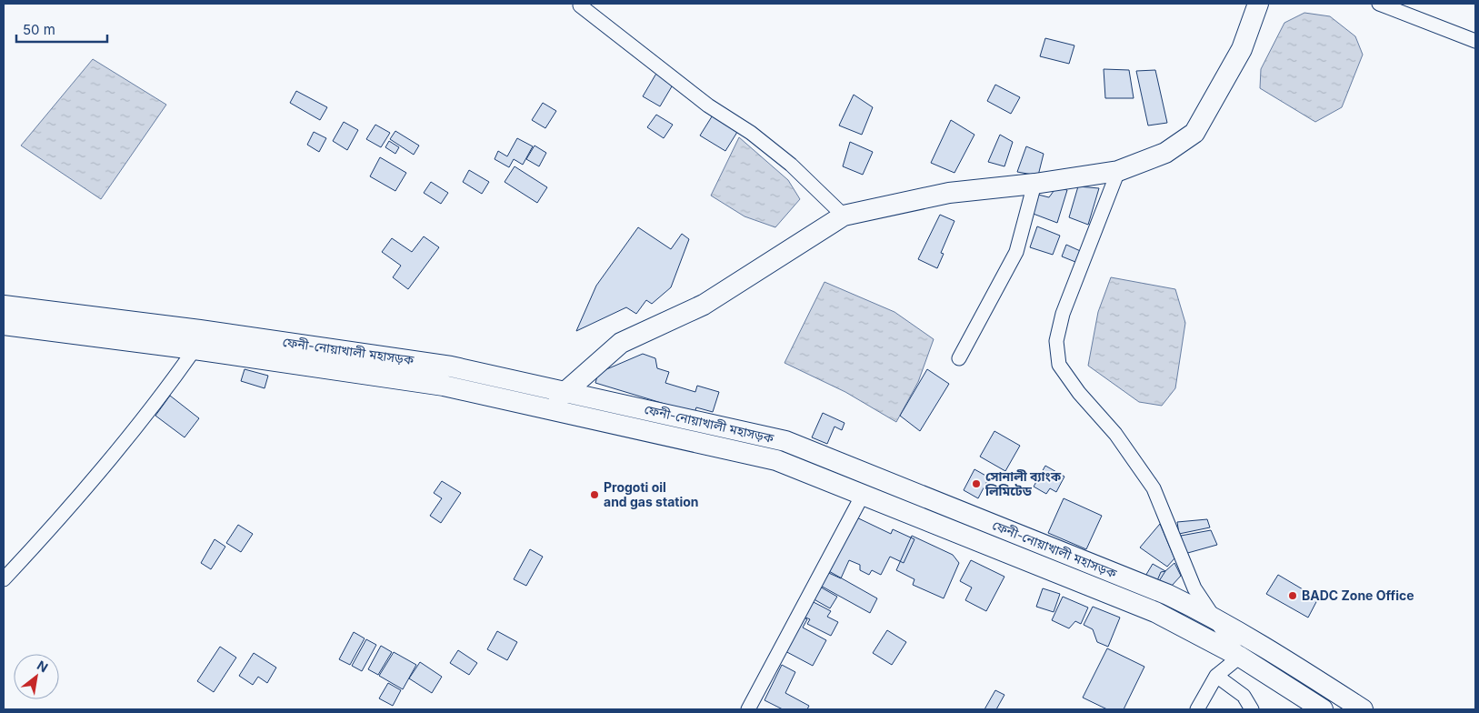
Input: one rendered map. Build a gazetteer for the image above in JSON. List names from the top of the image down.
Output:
{
  "streets": {
    "highway": ["ফেনী-নোয়াখালী মহাসড়ক"]
  },
  "places": ["সোনালী ব্যাংক লিমিটেড", "Progoti oil and gas station", "BADC Zone Office"],
  "scale_bar": "50 m",
  "north": "top right"
}
